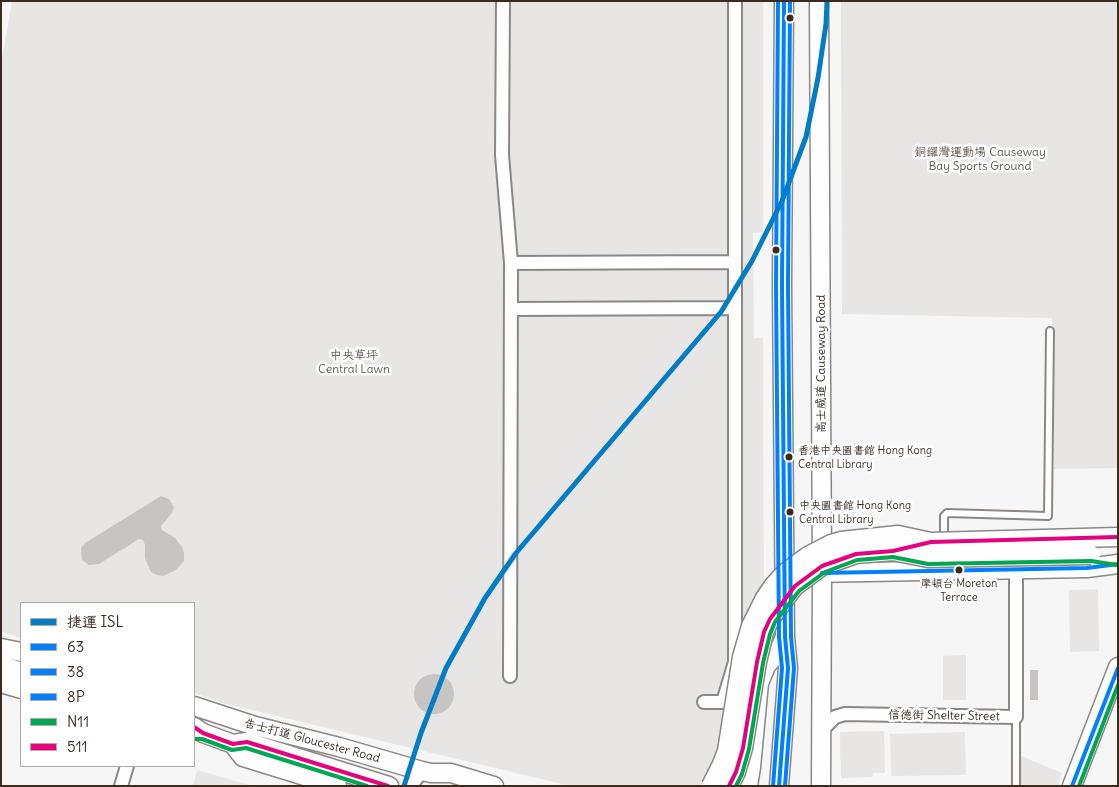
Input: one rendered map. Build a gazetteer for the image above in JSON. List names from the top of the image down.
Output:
{
  "streets": {
    "main road": ["高士威道 Causeway Road", "告士打道 Gloucester Road"],
    "street": ["信德街 Shelter Street"]
  },
  "crossings": [
    ["高士威道 Causeway Road", "信德街 Shelter Street"]
  ],
  "parks": ["銅鑼灣運動場 Causeway Bay Sports Ground", "中央草坪 Central Lawn"],
  "places": ["香港中央圖書館 Hong Kong Central Library", "中央圖書館 Hong Kong Central Library", "摩頓台 Moreton Terrace"],
  "lines": [
    "metro line ISL",
    "transit line 63",
    "transit line 38",
    "transit line 8P",
    "transit line 511",
    "transit line N11"
  ],
  "legend": [
    "捷運 ISL",
    "63",
    "38",
    "8P",
    "N11",
    "511"
  ]
}
